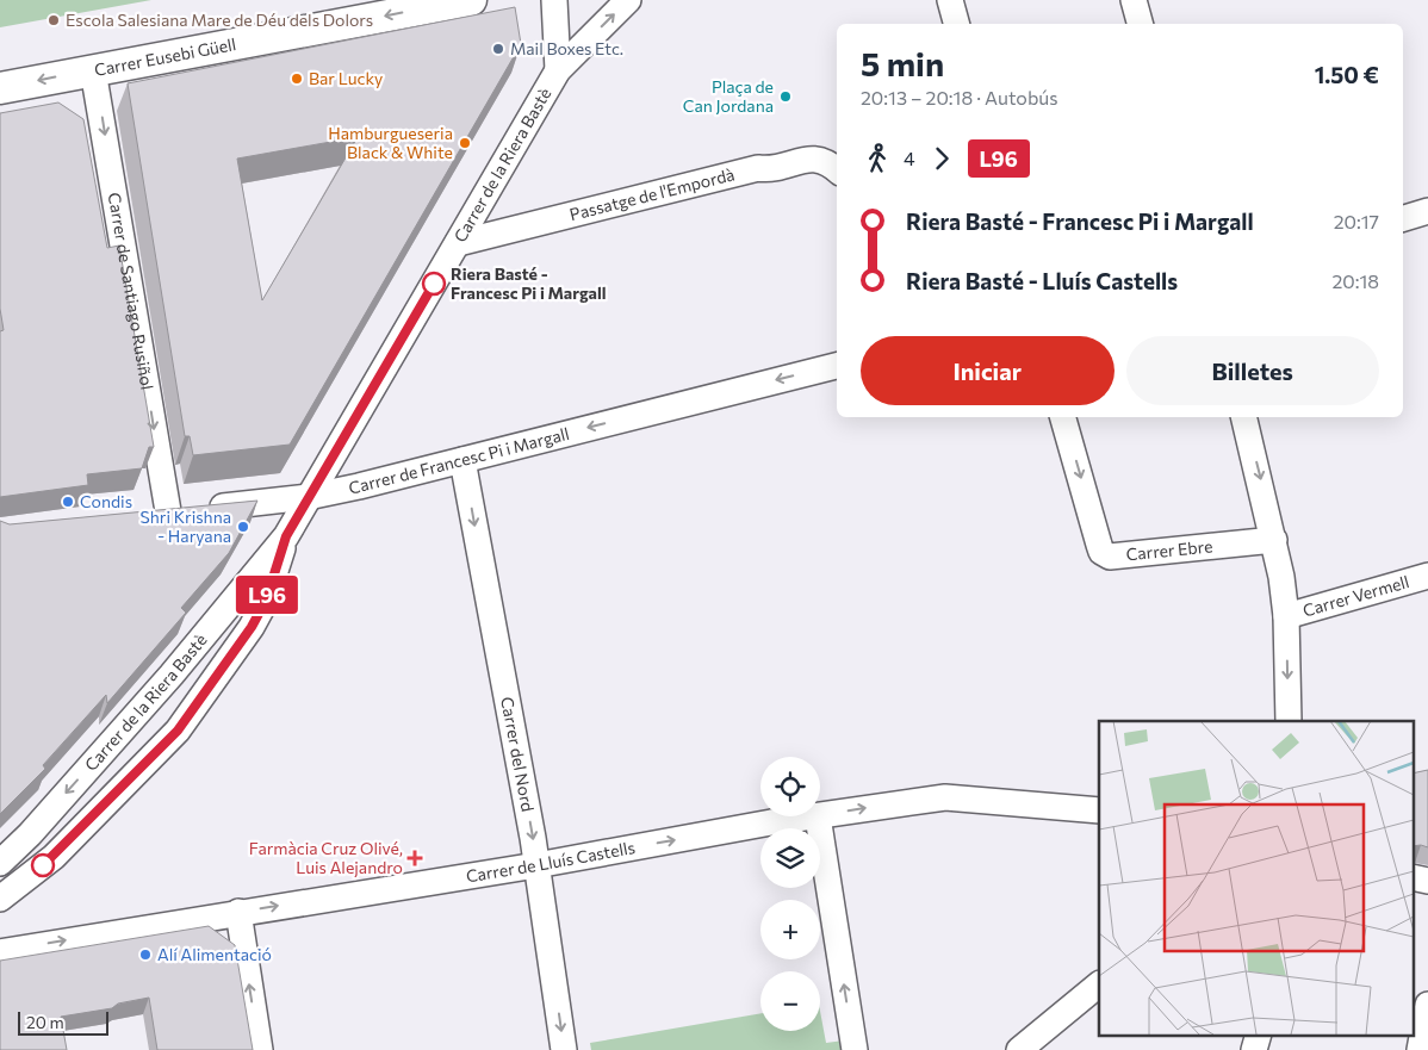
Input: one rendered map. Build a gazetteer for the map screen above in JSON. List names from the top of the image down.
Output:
{
  "streets": {
    "street": [
      "Carrer Eusebi Güell",
      "Carrer de la Riera Bastè",
      "Passatge de l'Empordà",
      "Carrer de Santiago Rusiñol",
      "Carrer de Francesc Pi i Margall",
      "Carrer Ebre",
      "Carrer Vermell",
      "Carrer del Nord",
      "Carrer de Lluís Castells"
    ]
  },
  "crossings": [
    ["Carrer Eusebi Güell", "Carrer de Santiago Rusiñol"],
    ["Carrer de la Riera Bastè", "Passatge de l'Empordà"],
    ["Carrer de la Riera Bastè", "Carrer de Francesc Pi i Margall"],
    ["Carrer de Santiago Rusiñol", "Carrer de Francesc Pi i Margall"],
    ["Carrer de Francesc Pi i Margall", "Carrer del Nord"],
    ["Carrer del Nord", "Carrer de Lluís Castells"]
  ],
  "one_way": [
    "Carrer Eusebi Güell",
    "Carrer de Santiago Rusiñol",
    "Carrer de Francesc Pi i Margall",
    "Carrer del Nord",
    "Carrer de Lluís Castells"
  ],
  "places": {
    "other": [
      "Escola Salesiana Mare de Déu dels Dolors",
      "Mail Boxes Etc.",
      "Bar Lucky",
      "Plaça de Can Jordana",
      "Hamburgueseria Black & White",
      "Riera Basté - Francesc Pi i Margall",
      "Condis",
      "Shri Krishna - Haryana",
      "Alí Alimentació"
    ],
    "health": ["Farmàcia Cruz Olivé, Luis Alejandro"]
  },
  "lines": ["bus line L96"],
  "scale_bar": "20 m",
  "page": {
    "on_map": "L96",
    "heading": ["5 min", "20:13 – 20:18 · Autobús", "1.50 €"],
    "legs": ["4", "L96"],
    "list": [
      {
        "name": "Riera Basté - Francesc Pi i Margall",
        "value": "20:17"
      },
      {
        "name": "Riera Basté - Lluís Castells",
        "value": "20:18"
      }
    ],
    "buttons": ["Iniciar", "Billetes"],
    "map_buttons": ["+", "−"],
    "scale": "20 m"
  }
}
